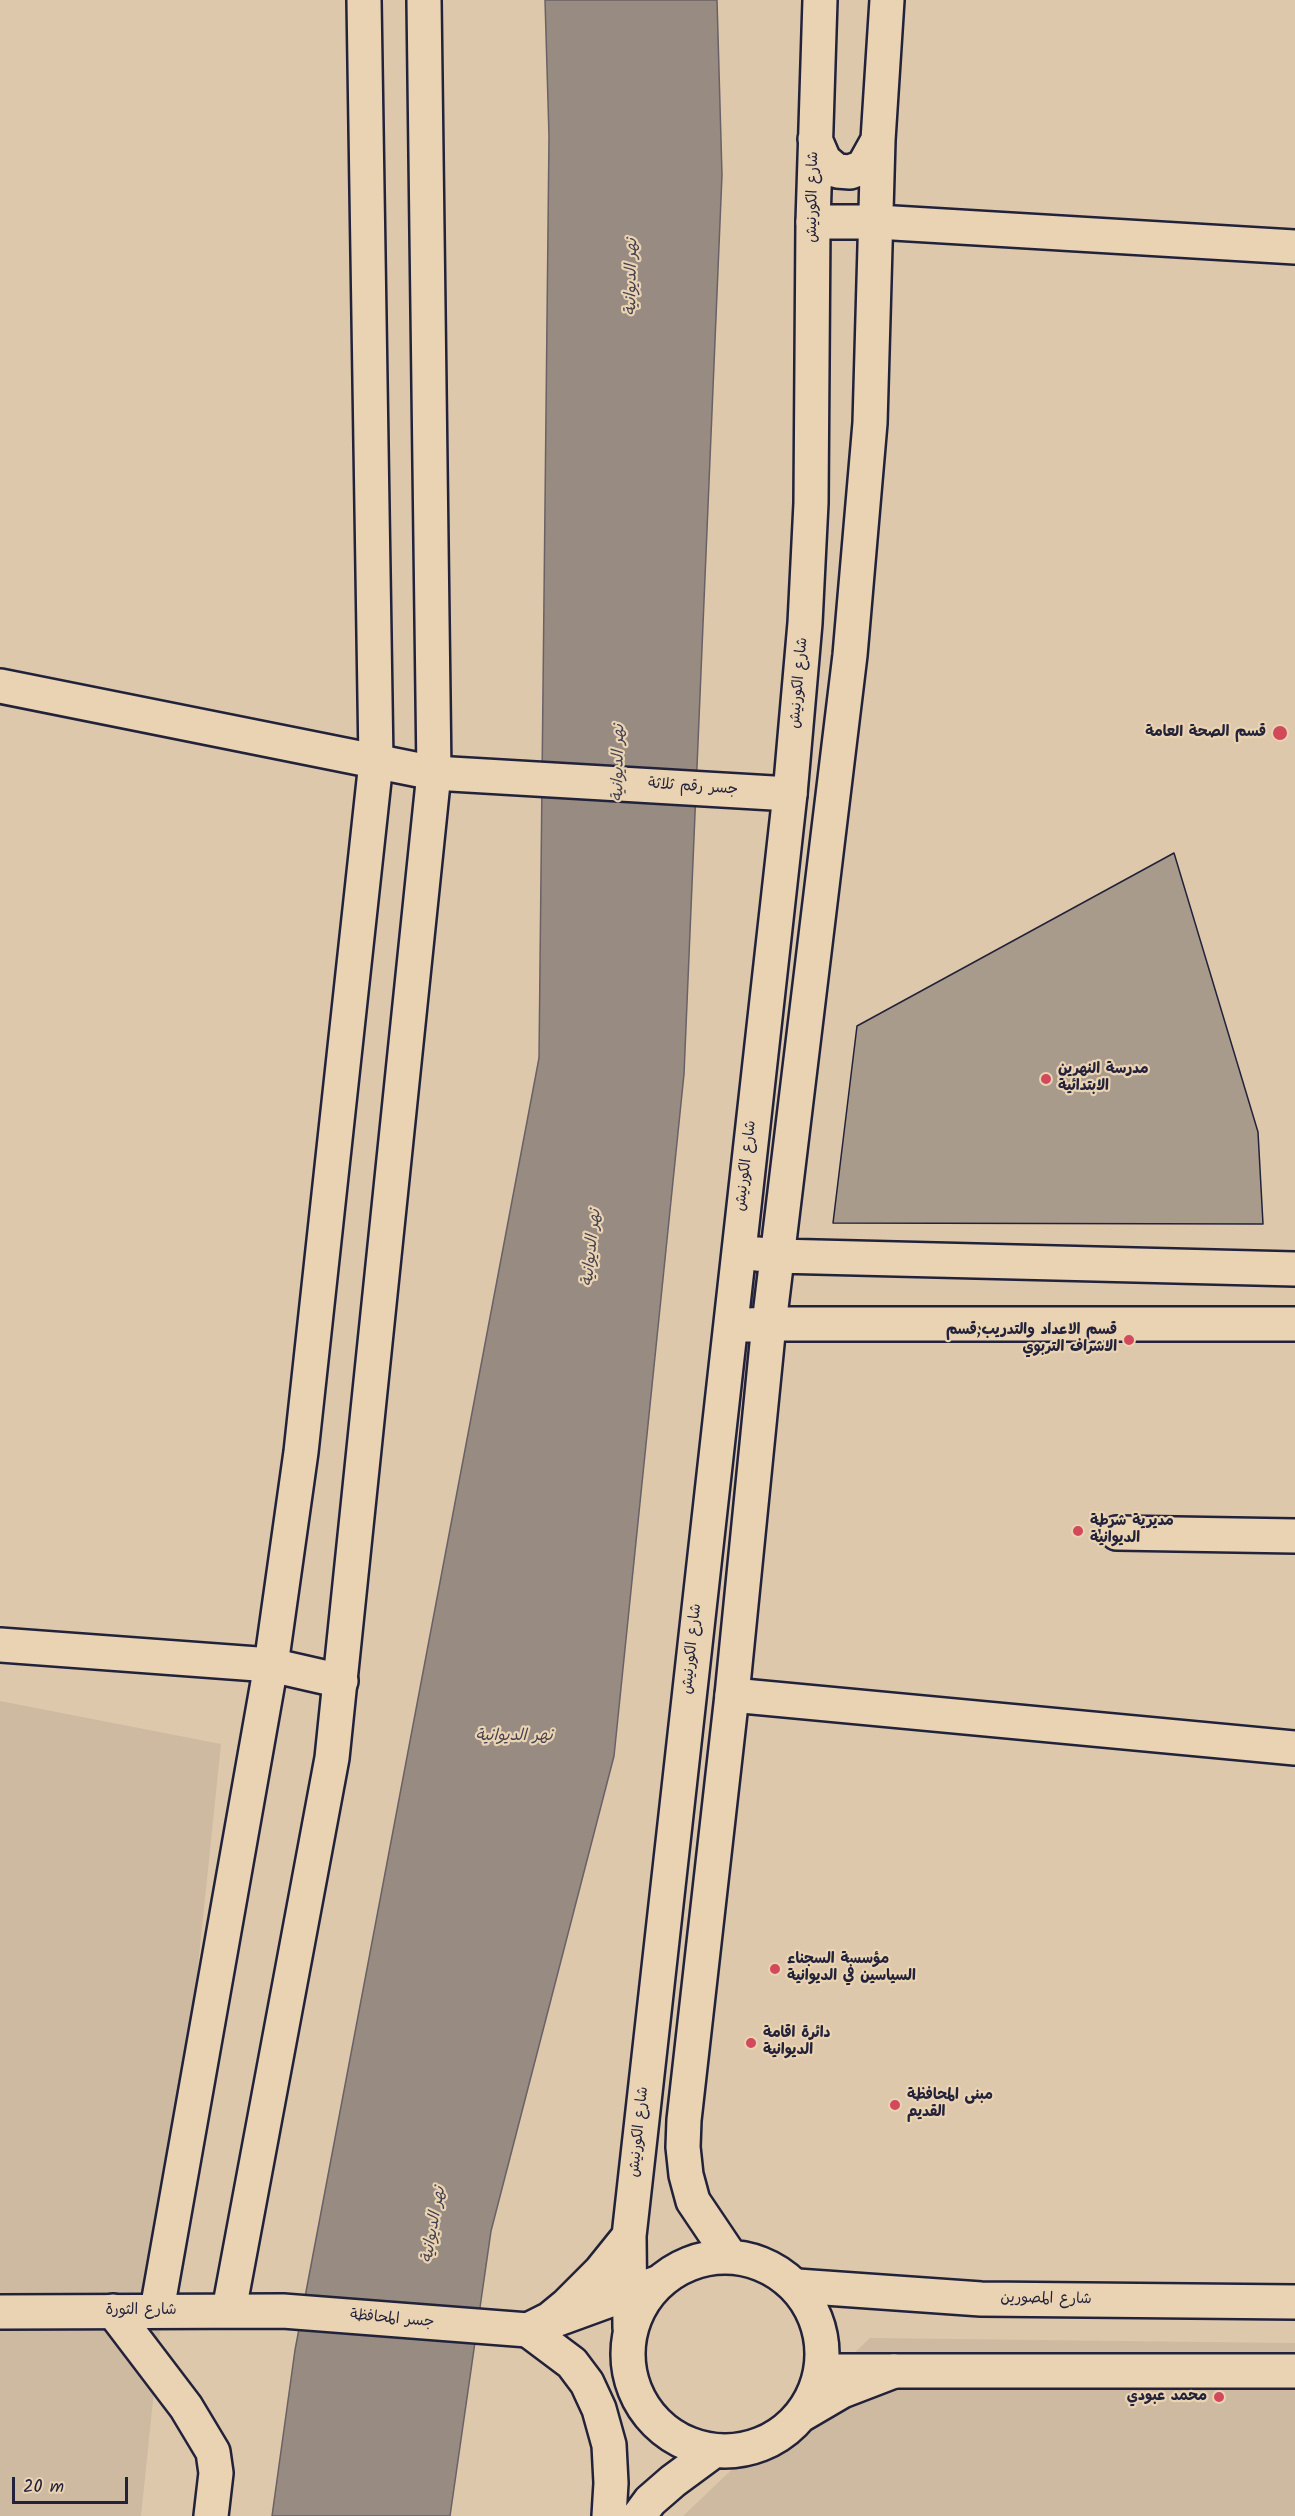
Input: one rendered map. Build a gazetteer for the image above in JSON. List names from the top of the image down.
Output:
{
  "streets": {
    "main road": [
      "شارع الكورنيش",
      "جسر رقم ثلاثة",
      "شارع المصورين",
      "شارع الثورة",
      "جسر المحافظة"
    ]
  },
  "crossings": [
    ["شارع الكورنيش", "جسر رقم ثلاثة"],
    ["شارع الكورنيش", "شارع المصورين"],
    ["شارع الثورة", "جسر المحافظة"]
  ],
  "water": ["نهر الديوانية"],
  "places": [
    "قسم الصحة العامة",
    "مدرسة النهرين الابتدائية",
    "قسم الاعداد والتدريب;قسم الاشراف التربوي",
    "مديرية شرطة الديوانية",
    "مؤسسة السجناء السياسين في الديوانية",
    "دائرة اقامة الديوانية",
    "مبنى المحافظة القديم",
    "محمد عبودي"
  ],
  "scale_bar": "20 m"
}
